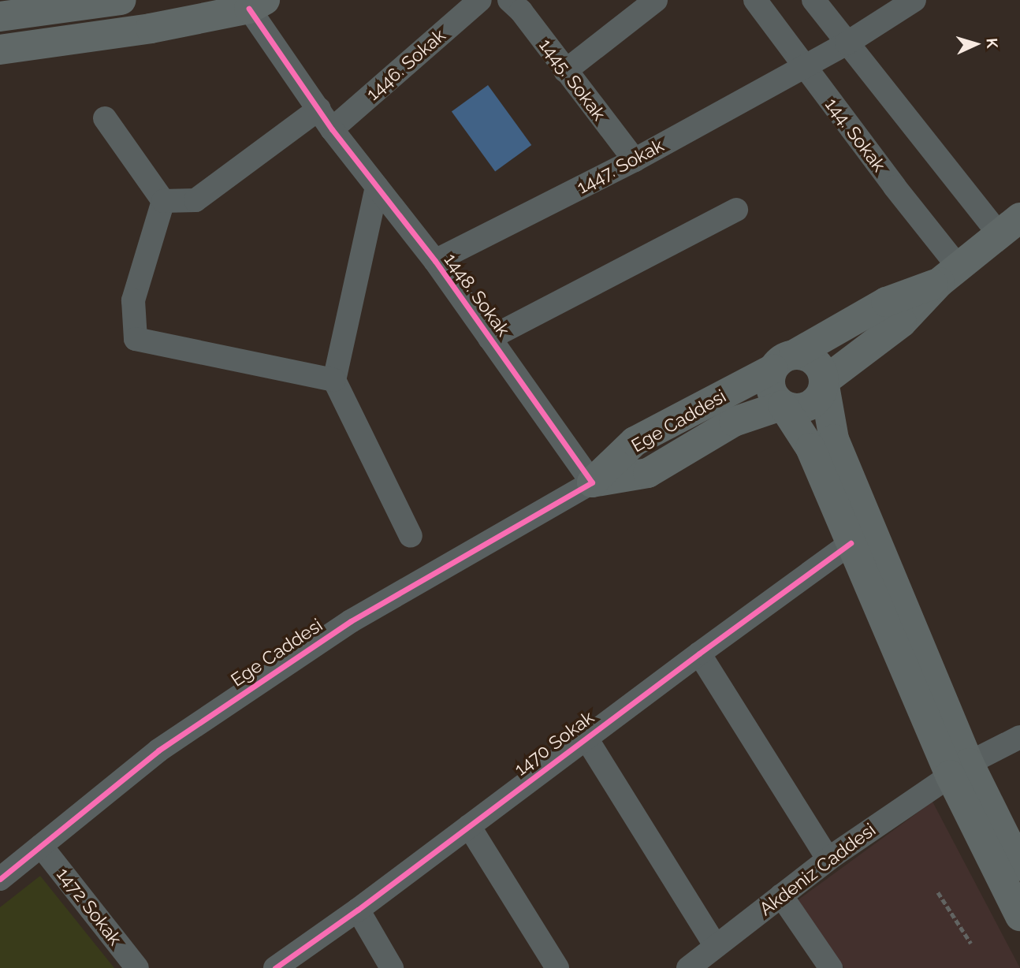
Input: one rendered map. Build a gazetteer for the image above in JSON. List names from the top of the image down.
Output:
{
  "streets": {
    "main road": ["Ege Caddesi"],
    "street": [
      "1446. Sokak",
      "1445. Sokak",
      "144. Sokak",
      "1447. Sokak",
      "1448. Sokak",
      "1470 Sokak",
      "Akdeniz Caddesi",
      "1472 Sokak"
    ]
  },
  "crossings": [
    ["1446. Sokak", "1448. Sokak"],
    ["1445. Sokak", "1447. Sokak"],
    ["144. Sokak", "1447. Sokak"],
    ["144. Sokak", "Ege Caddesi"],
    ["1447. Sokak", "1448. Sokak"],
    ["1448. Sokak", "Ege Caddesi"],
    ["Ege Caddesi", "1472 Sokak"]
  ],
  "north": "right"
}
